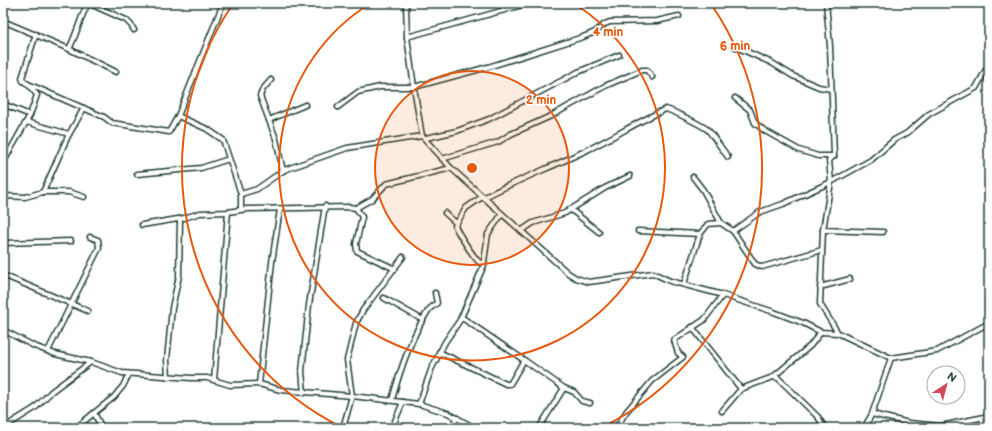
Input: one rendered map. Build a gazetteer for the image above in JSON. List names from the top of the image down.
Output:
{
  "north": "top right",
  "rings": ["4 min", "6 min", "2 min"]
}
